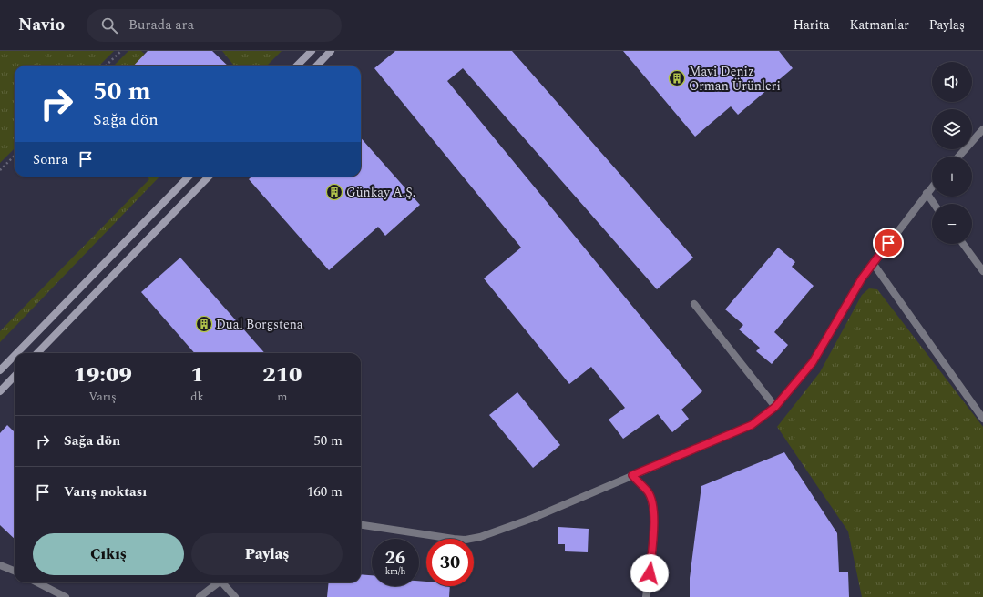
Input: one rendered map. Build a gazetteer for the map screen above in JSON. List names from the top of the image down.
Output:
{
  "places": {
    "building": ["Mavi Deniz Orman Ürünleri", "Günkay A.Ş.", "Dual Borgstena"]
  },
  "page": {
    "header": "Navio",
    "search": "Burada ara",
    "nav": ["Harita", "Katmanlar", "Paylaş"],
    "map_buttons": ["+", "−"],
    "turn": ["50 m", "Sağa dön"],
    "then": "Sonra",
    "eta": [
      "19:09",
      "Varış",
      "1",
      "dk",
      "210",
      "m"
    ],
    "list": [
      {
        "name": "Sağa dön",
        "value": "50 m"
      },
      {
        "name": "Varış noktası",
        "value": "160 m"
      }
    ],
    "buttons": ["Çıkış", "Paylaş"],
    "speed": "26 km/h",
    "limit": "30"
  }
}
